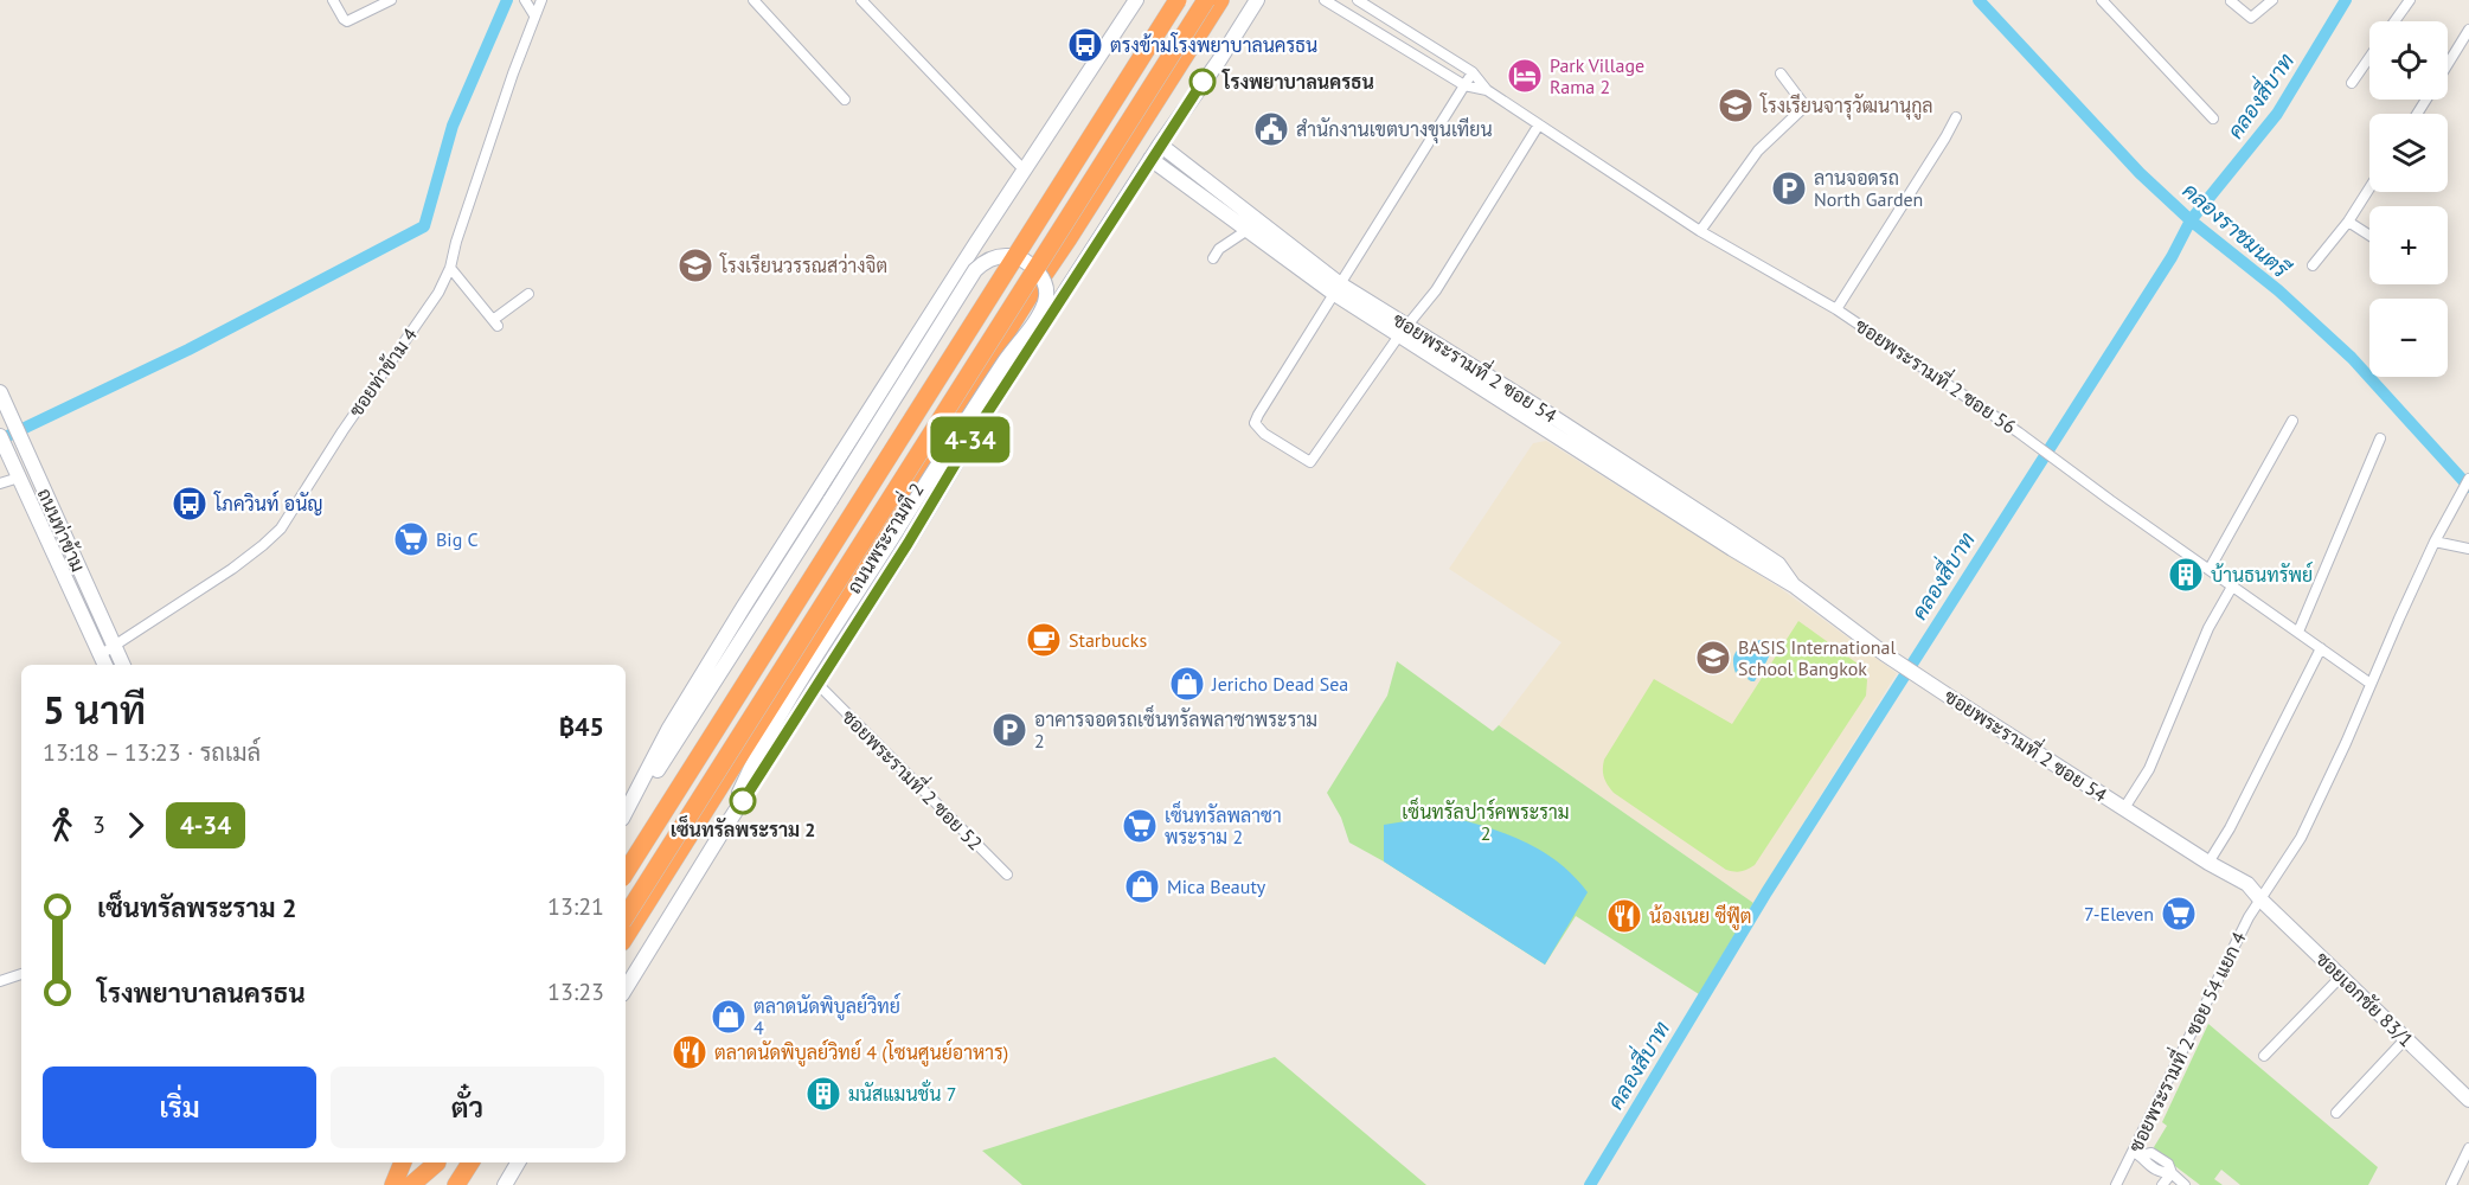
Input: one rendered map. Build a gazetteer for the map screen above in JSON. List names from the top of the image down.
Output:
{
  "streets": {
    "highway": ["ถนนพระรามที่ 2"],
    "main road": ["ซอยพระรามที่ 2 ซอย 54", "ถนนท่าข้าม", "ซอยเอกชัย 83/1"],
    "street": [
      "ซอยท่าข้าม 4",
      "ซอยพระรามที่ 2 ซอย 56",
      "ซอยพระรามที่ 2 ซอย 52",
      "ซอยพระรามที่ 2 ซอย 54 แยก 4"
    ]
  },
  "crossings": [
    ["ซอยพระรามที่ 2 ซอย 54", "ถนนพระรามที่ 2"],
    ["ซอยพระรามที่ 2 ซอย 54", "ซอยเอกชัย 83/1"],
    ["ซอยพระรามที่ 2 ซอย 54", "ซอยพระรามที่ 2 ซอย 54 แยก 4"],
    ["ซอยท่าข้าม 4", "ถนนท่าข้าม"],
    ["ซอยพระรามที่ 2 ซอย 56", "ซอยพระรามที่ 2 ซอย 54 แยก 4"],
    ["ถนนพระรามที่ 2", "ซอยพระรามที่ 2 ซอย 52"],
    ["ซอยเอกชัย 83/1", "ซอยพระรามที่ 2 ซอย 54 แยก 4"]
  ],
  "water": ["คลองสี่บาท", "คลองราชมนตรี"],
  "parks": ["เซ็นทรัลปาร์คพระราม 2"],
  "places": {
    "bus stop": ["ตรงข้ามโรงพยาบาลนครธน", "โภควินท์ อนัญ"],
    "hotel": ["Park Village Rama 2"],
    "other": ["โรงพยาบาลนครธน", "เซ็นทรัลพระราม 2"],
    "school or university": ["โรงเรียนจารุวัฒนานุกูล", "โรงเรียนวรรณสว่างจิต", "BASIS International School Bangkok"],
    "public building": ["สำนักงานเขตบางขุนเทียน"],
    "parking": ["ลานจอดรถ North Garden", "อาคารจอดรถเซ็นทรัลพลาซาพระราม 2"],
    "supermarket": ["Big C", "เซ็นทรัลพลาซา พระราม 2", "7-Eleven"],
    "building": ["บ้านธนทรัพย์", "มนัสแมนชั่น 7"],
    "cafe": ["Starbucks"],
    "shop": ["Jericho Dead Sea", "Mica Beauty", "ตลาดนัดพิบูลย์วิทย์ 4"],
    "restaurant": ["น้องเนย ซีฟู๊ต", "ตลาดนัดพิบูลย์วิทย์ 4 (โซนศูนย์อาหาร)"]
  },
  "lines": ["bus line 4-34"],
  "page": {
    "on_map": "4-34",
    "map_buttons": ["+", "−"],
    "heading": ["5 นาที", "13:18 – 13:23 · รถเมล์", "฿45"],
    "legs": ["3", "4-34"],
    "list": [
      {
        "name": "เซ็นทรัลพระราม 2",
        "value": "13:21"
      },
      {
        "name": "โรงพยาบาลนครธน",
        "value": "13:23"
      }
    ],
    "buttons": ["เริ่ม", "ตั๋ว"]
  }
}
